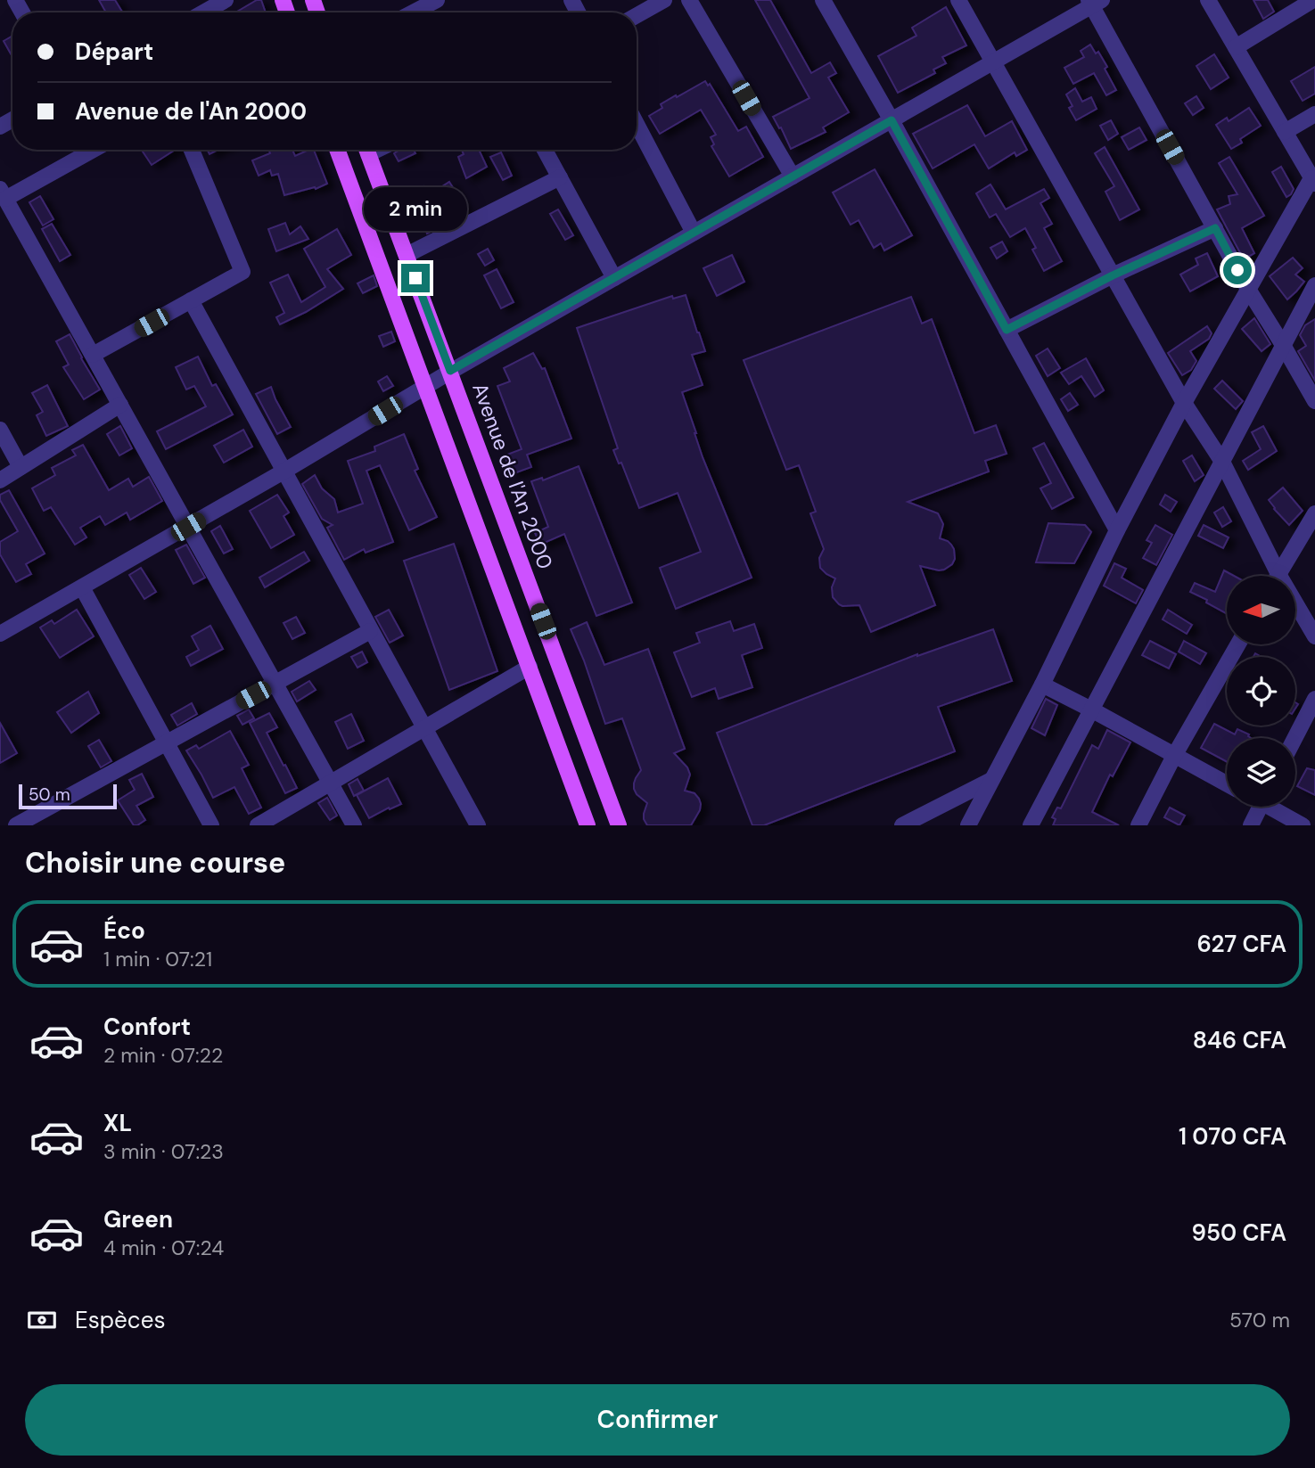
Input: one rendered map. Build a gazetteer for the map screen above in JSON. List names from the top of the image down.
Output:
{
  "streets": {
    "main road": ["Avenue de l'An 2000"]
  },
  "scale_bar": "50 m",
  "north": "left",
  "page": {
    "banner": ["Départ", "Avenue de l'An 2000"],
    "bubble": "2 min",
    "scale": "50 m",
    "heading": "Choisir une course",
    "list": [
      {
        "name": "Éco",
        "note": "1 min · 07:21",
        "value": "627 CFA"
      },
      {
        "name": "Confort",
        "note": "2 min · 07:22",
        "value": "846 CFA"
      },
      {
        "name": "XL",
        "note": "3 min · 07:23",
        "value": "1 070 CFA"
      },
      {
        "name": "Green",
        "note": "4 min · 07:24",
        "value": "950 CFA"
      }
    ],
    "pay": ["Espèces", "570 m"],
    "buttons": "Confirmer"
  }
}
